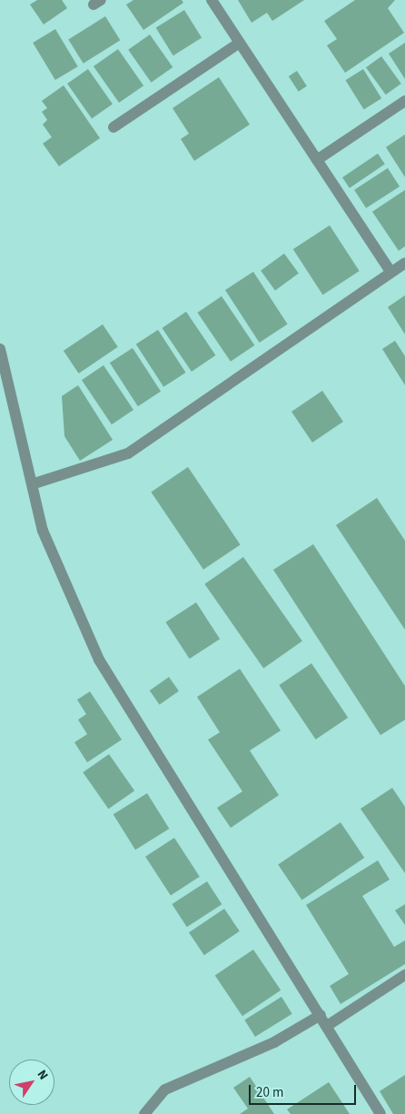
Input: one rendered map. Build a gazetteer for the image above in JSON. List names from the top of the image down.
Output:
{
  "scale_bar": "20 m",
  "north": "top right"
}
